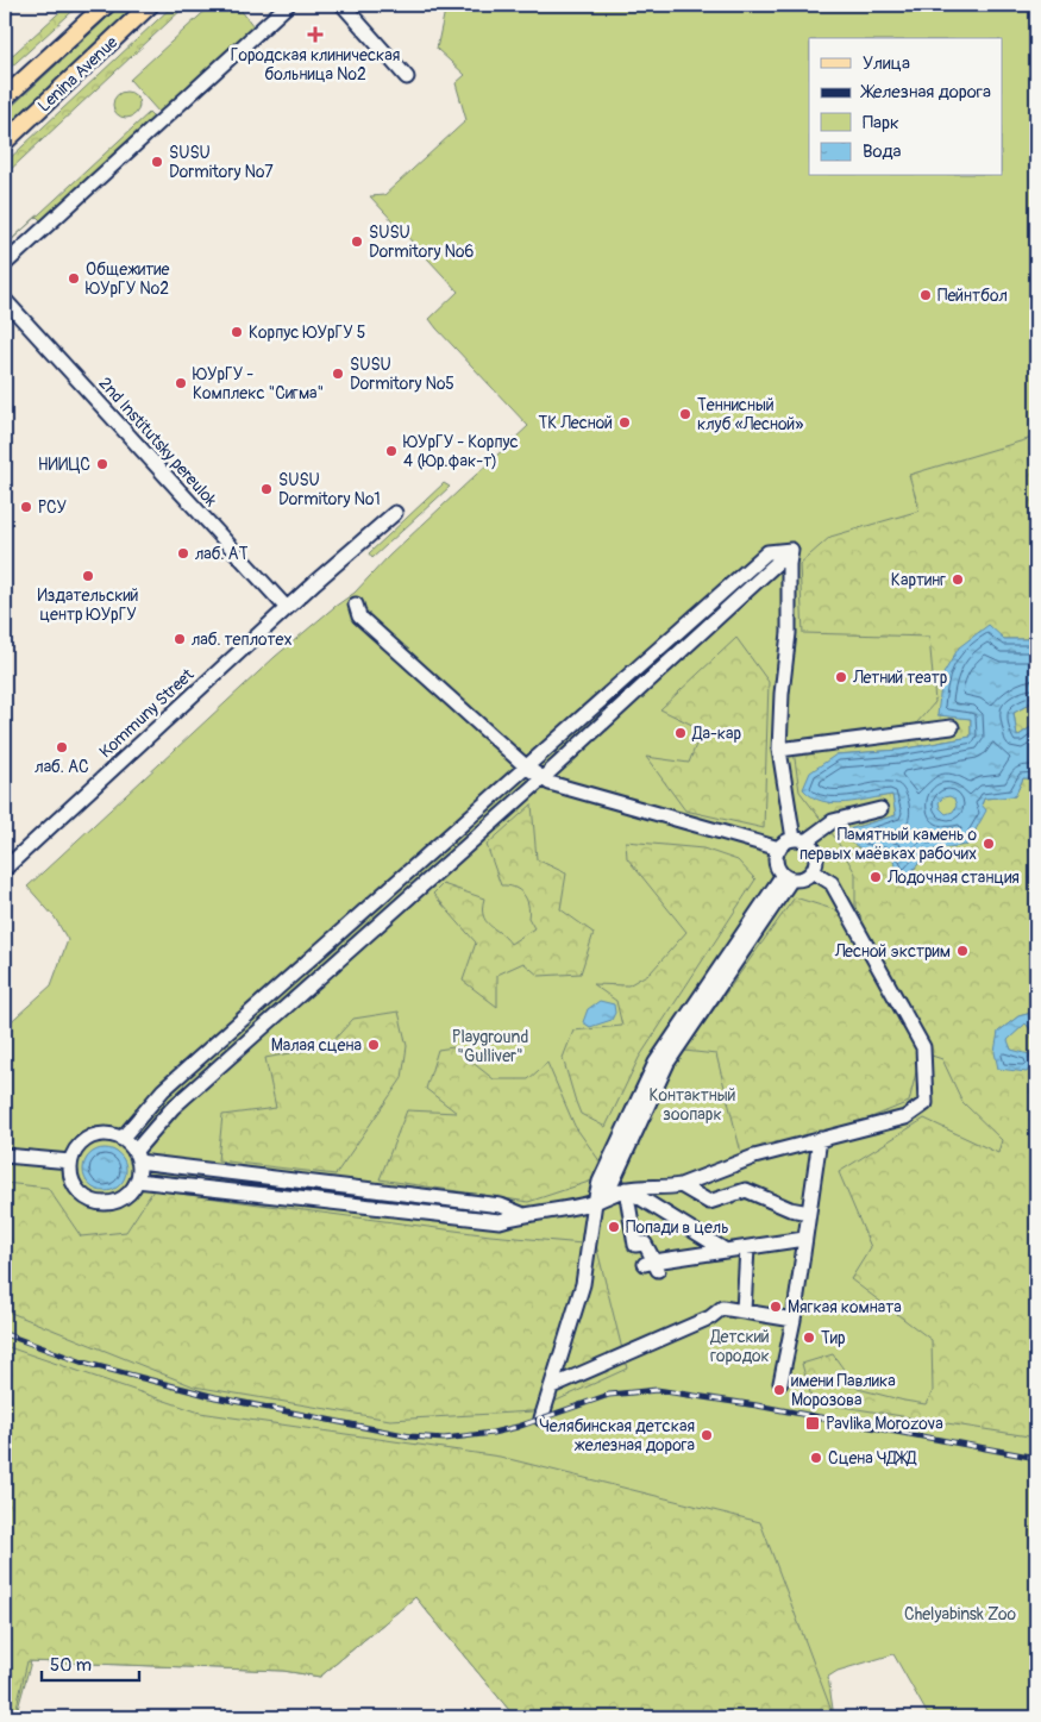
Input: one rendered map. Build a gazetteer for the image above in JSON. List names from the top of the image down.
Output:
{
  "streets": {
    "main road": ["Lenina Avenue"],
    "street": ["2nd Institutsky pereulok", "Kommuny Street"]
  },
  "crossings": [
    ["2nd Institutsky pereulok", "Kommuny Street"]
  ],
  "parks": [
    "Playground \"Gulliver\"",
    "Контактный зоопарк",
    "Детский городок",
    "Chelyabinsk Zoo"
  ],
  "places": {
    "health": ["Городская клиническая больница №2"],
    "other": [
      "SUSU Dormitory №7",
      "SUSU Dormitory №6",
      "Общежитие ЮУрГУ №2",
      "Пейнтбол",
      "Корпус ЮУрГУ 5",
      "SUSU Dormitory №5",
      "ЮУрГУ - Комплекс \"Сигма\"",
      "Теннисный клуб «Лесной»",
      "ТК Лесной",
      "ЮУрГУ - Корпус 4 (Юр.фак-т)",
      "НИИЦС",
      "SUSU Dormitory №1",
      "РСУ",
      "лаб. АТ",
      "Издательский центр ЮУрГУ",
      "Картинг",
      "лаб. теплотех",
      "Летний театр",
      "Да-кар",
      "лаб. АС",
      "Памятный камень о первых маёвках рабочих",
      "Лодочная станция",
      "Лесной экстрим",
      "Малая сцена",
      "Попади в цель",
      "Мягкая комната",
      "Тир",
      "имени Павлика Морозова",
      "Челябинская детская железная дорога",
      "Сцена ЧДЖД"
    ],
    "transit": ["Pavlika Morozova"]
  },
  "legend": [
    "Улица",
    "Железная дорога",
    "Парк",
    "Вода"
  ],
  "scale_bar": "50 m"
}
